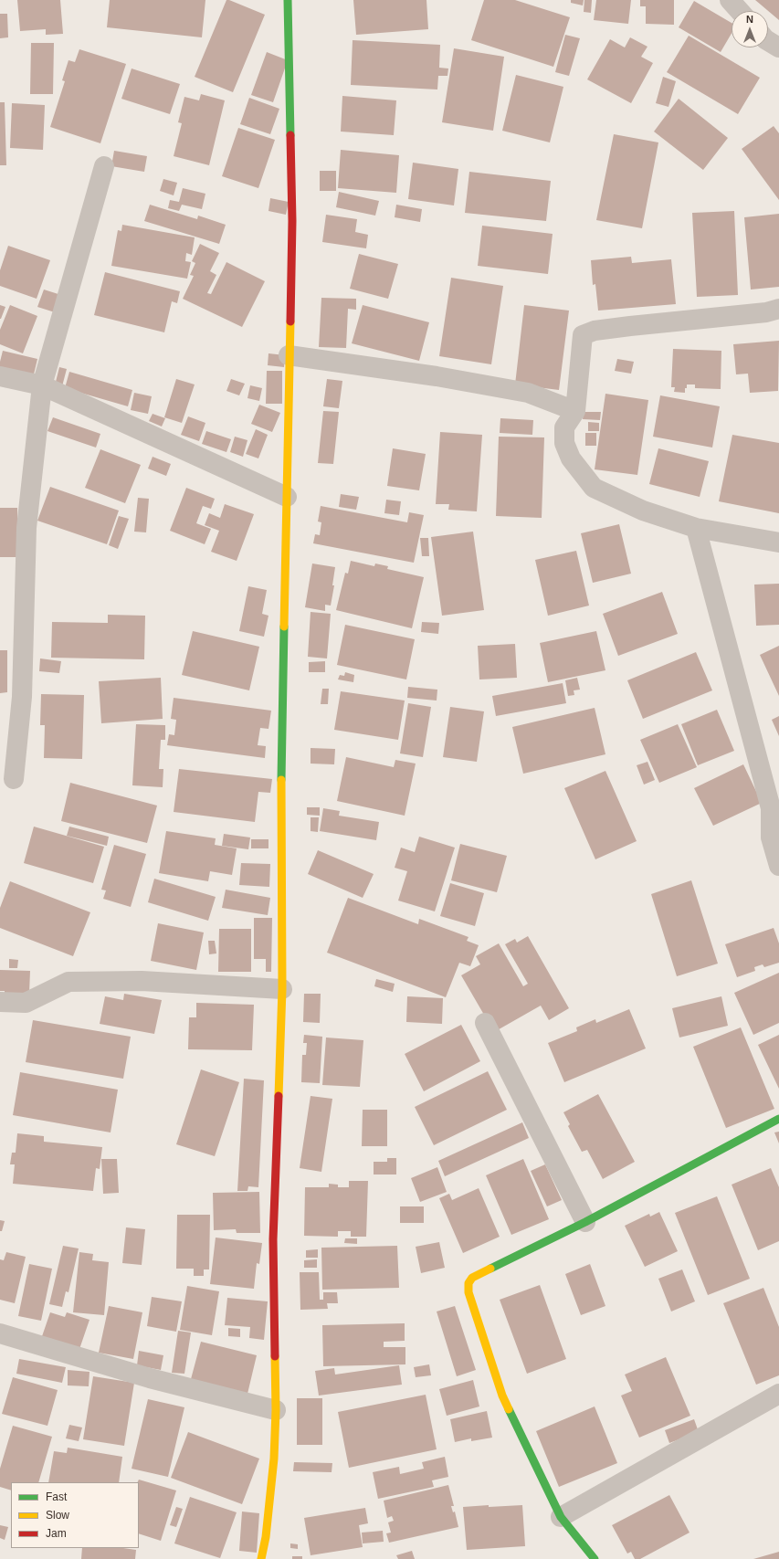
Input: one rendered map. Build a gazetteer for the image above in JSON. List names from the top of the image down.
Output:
{
  "legend": ["Fast", "Slow", "Jam"],
  "north": "top"
}
